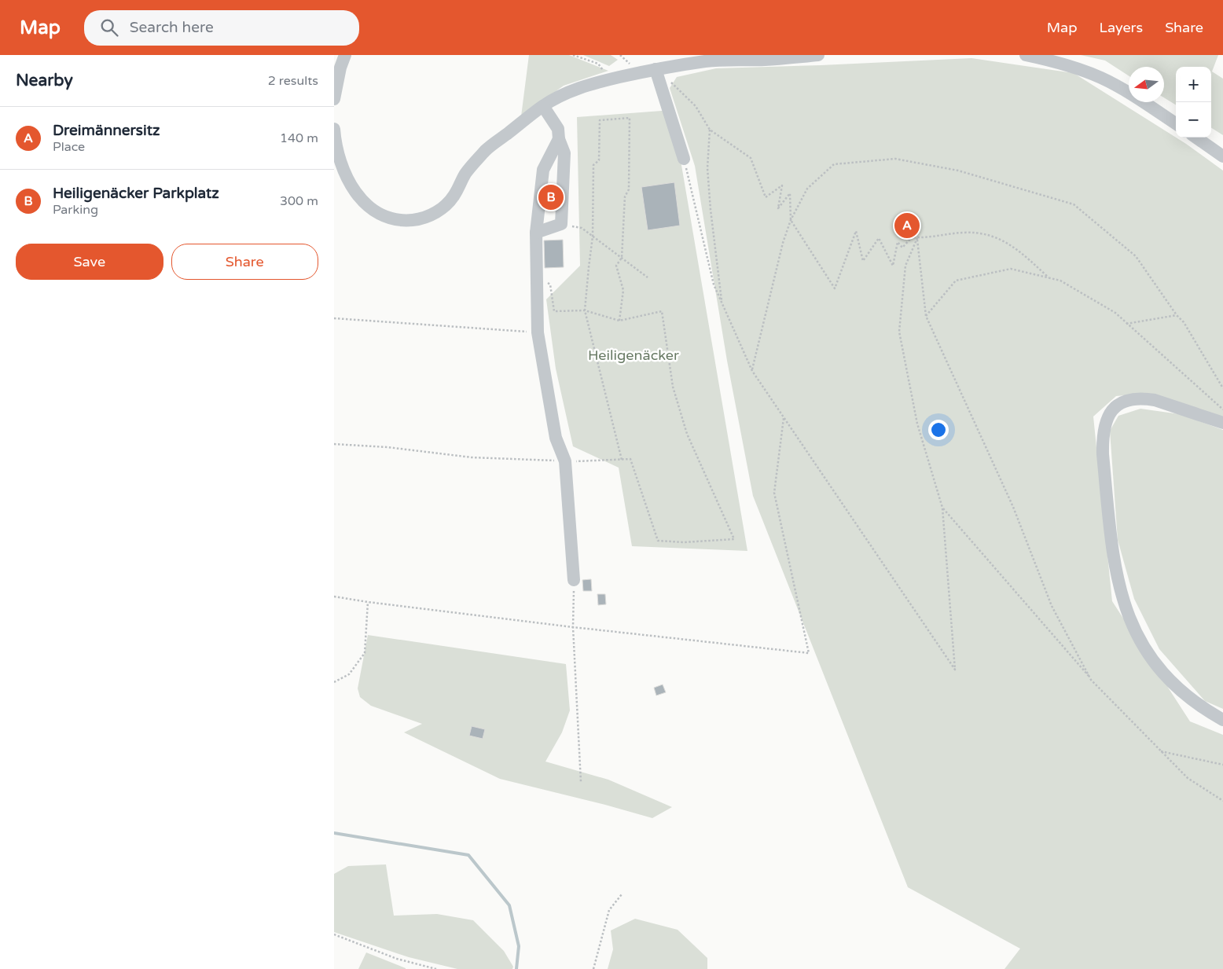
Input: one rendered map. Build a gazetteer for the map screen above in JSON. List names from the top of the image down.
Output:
{
  "parks": ["Heiligenäcker"],
  "north": "left",
  "page": {
    "header": "Map",
    "search": "Search here",
    "nav": ["Map", "Layers", "Share"],
    "heading": ["Nearby", "2 results"],
    "map_buttons": ["+", "−"],
    "list": [
      {
        "mark": "A",
        "name": "Dreimännersitz",
        "note": "Place",
        "value": "140 m"
      },
      {
        "mark": "B",
        "name": "Heiligenäcker Parkplatz",
        "note": "Parking",
        "value": "300 m"
      }
    ],
    "pins": ["B", "A"],
    "buttons": ["Save", "Share"]
  }
}
